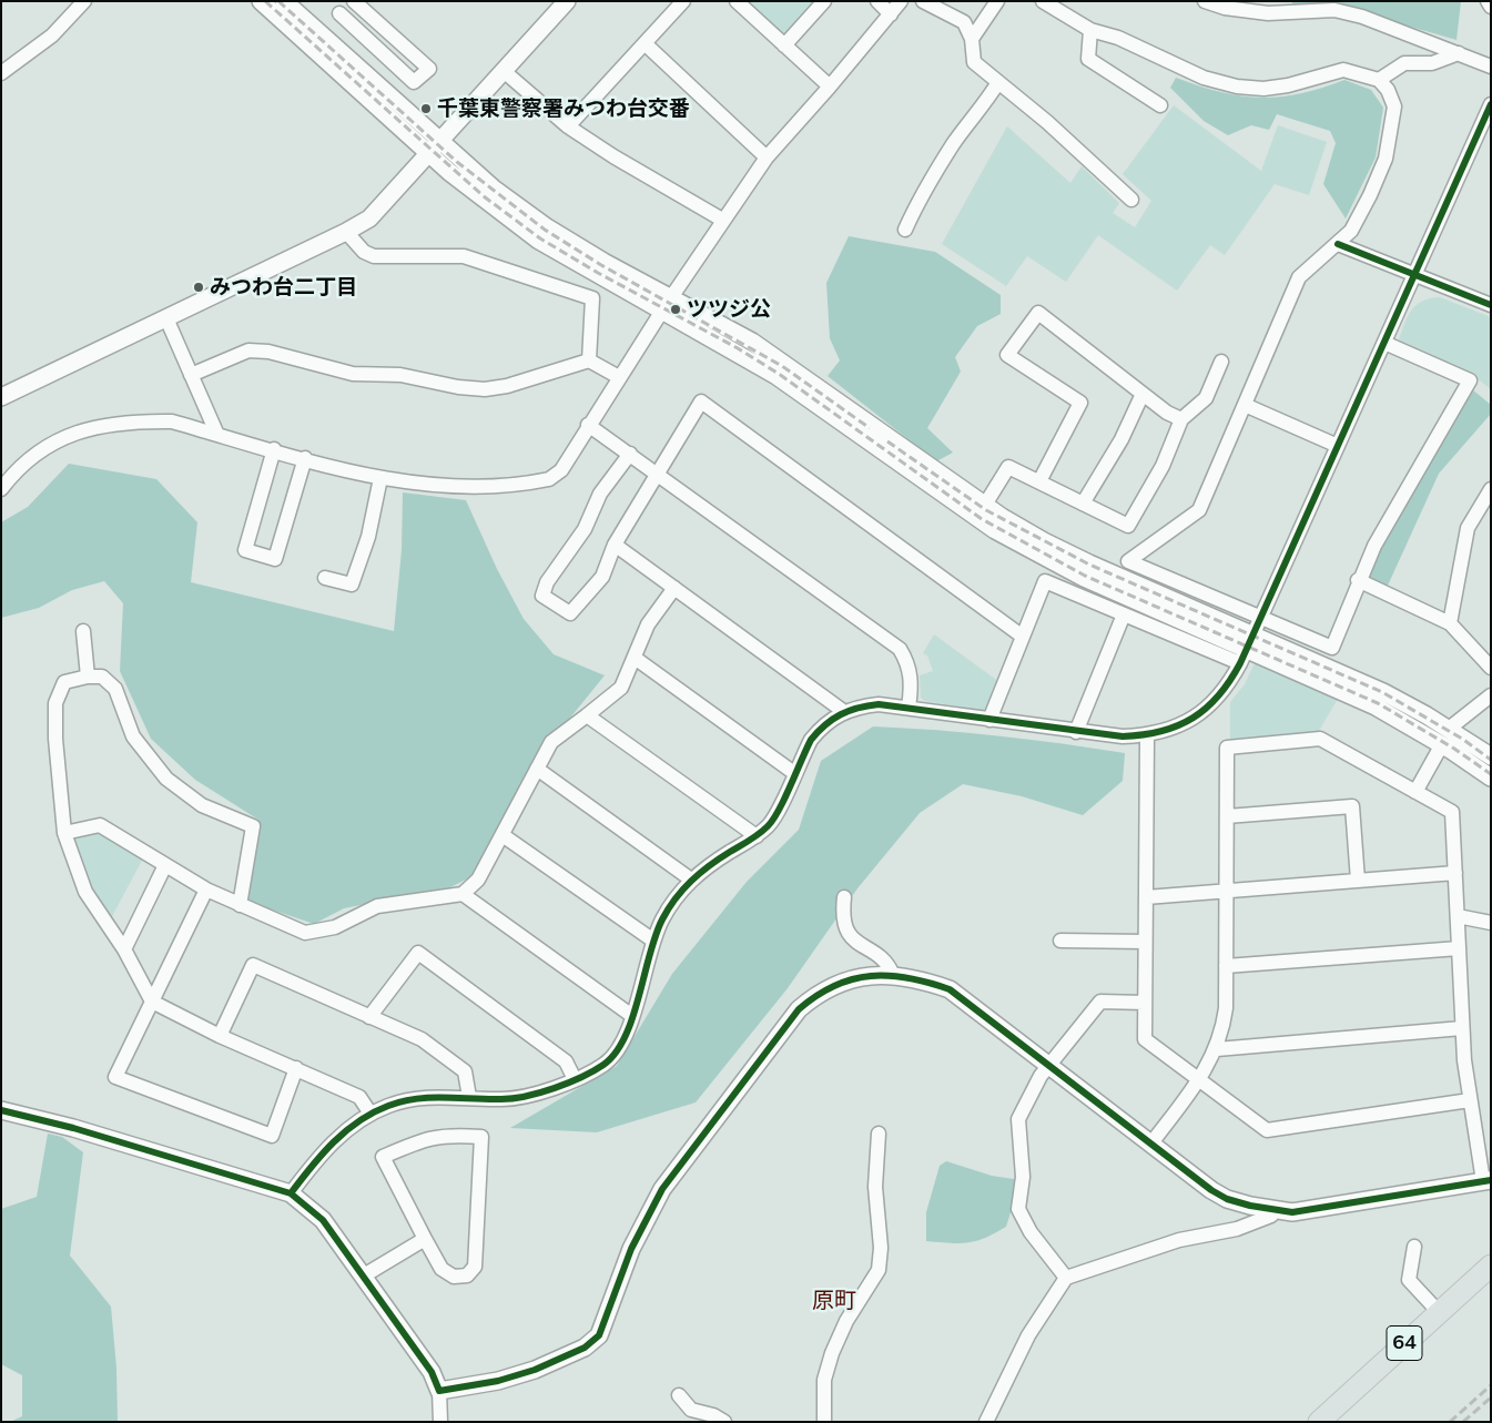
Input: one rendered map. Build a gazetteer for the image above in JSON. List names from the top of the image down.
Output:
{
  "streets": {
    "main road": ["64"]
  },
  "districts": ["原町"],
  "places": ["千葉東警察署みつわ台交番", "みつわ台二丁目", "ツツジ公"]
}
